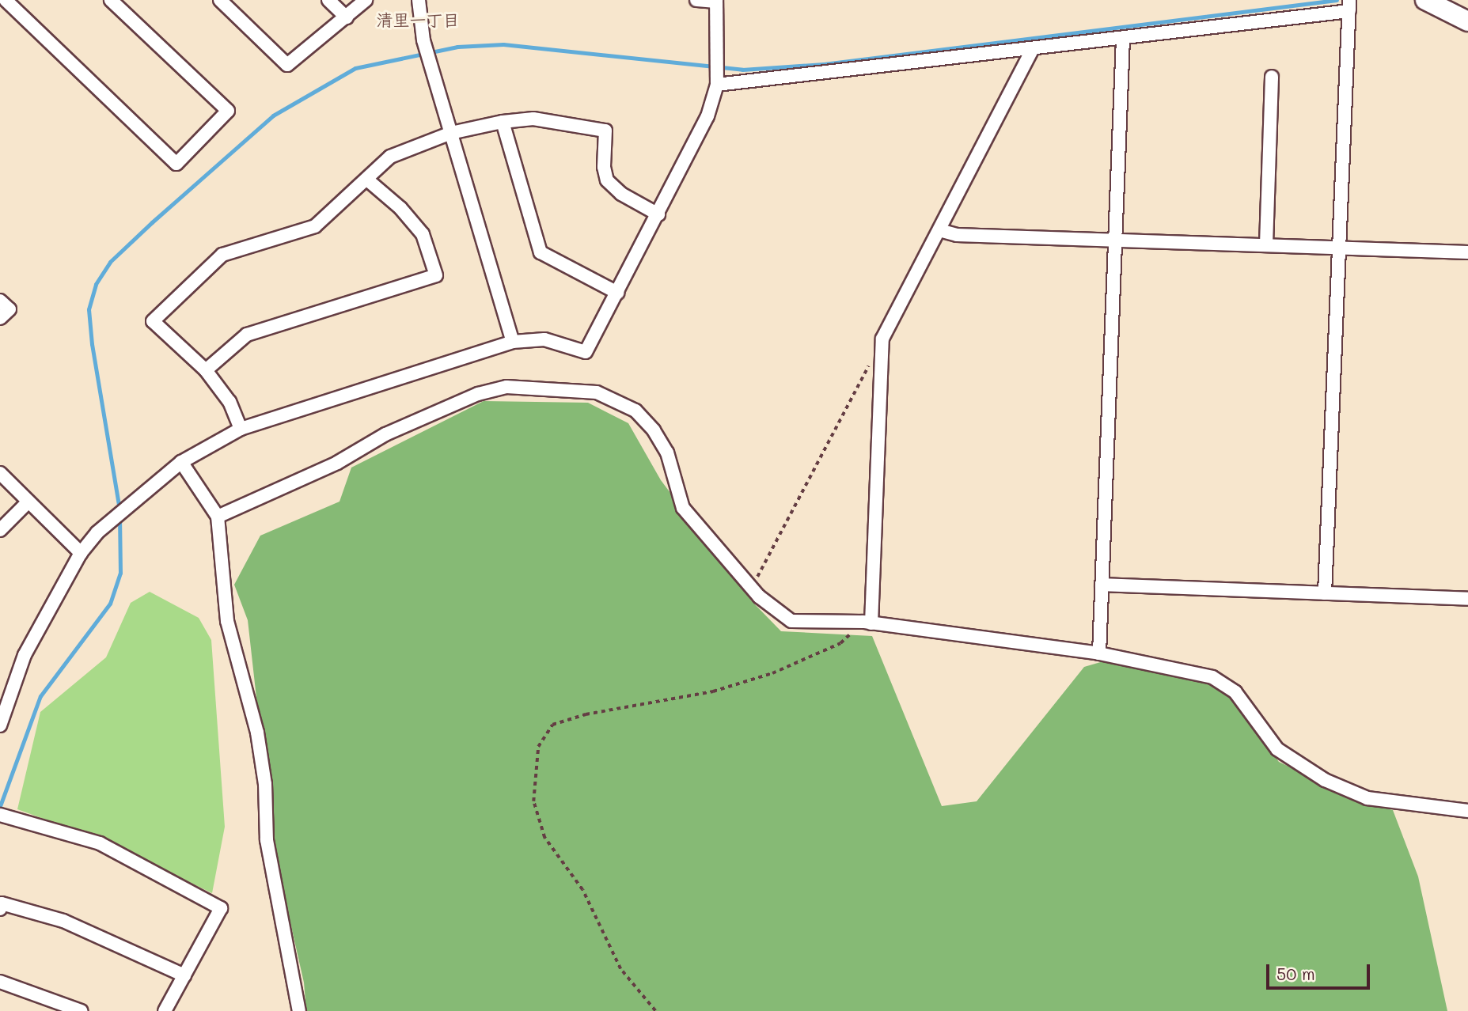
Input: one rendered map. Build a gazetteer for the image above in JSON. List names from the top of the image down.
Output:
{
  "districts": ["清里一丁目"],
  "scale_bar": "50 m"
}
